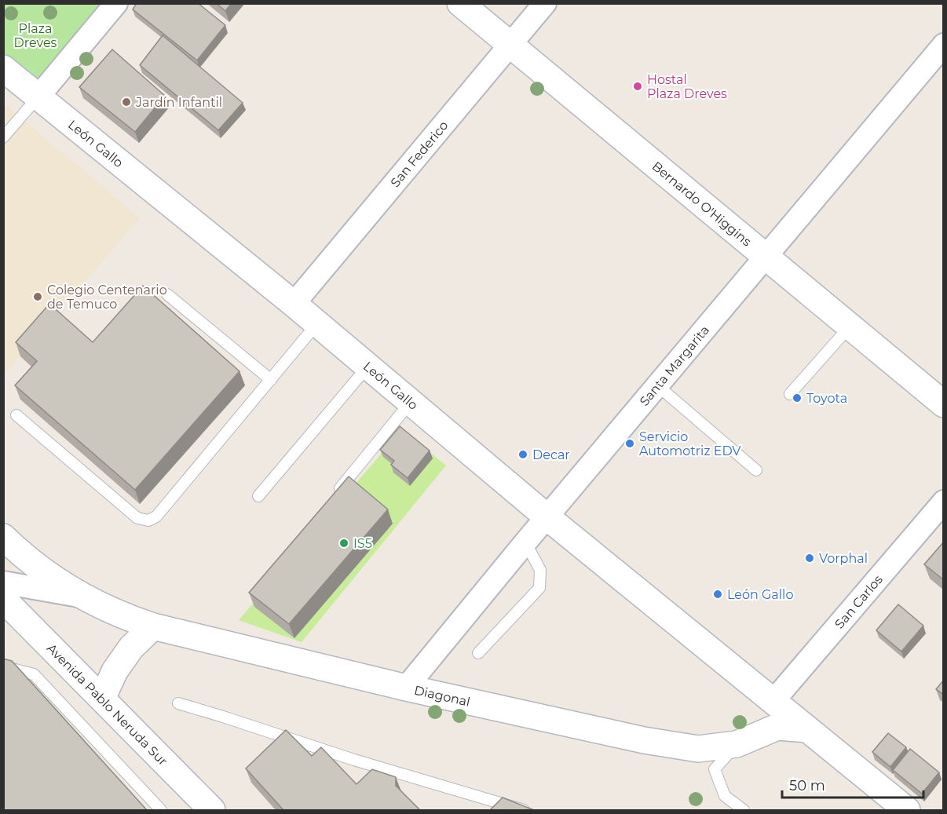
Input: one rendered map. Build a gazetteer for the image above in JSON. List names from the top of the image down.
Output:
{
  "streets": {
    "street": [
      "León Gallo",
      "San Federico",
      "Bernardo O'Higgins",
      "Santa Margarita",
      "San Carlos",
      "Diagonal",
      "Avenida Pablo Neruda Sur"
    ]
  },
  "crossings": [
    ["León Gallo", "San Federico"],
    ["León Gallo", "Santa Margarita"],
    ["León Gallo", "San Carlos"],
    ["León Gallo", "Diagonal"],
    ["San Federico", "Bernardo O'Higgins"],
    ["Bernardo O'Higgins", "Santa Margarita"],
    ["Santa Margarita", "Diagonal"]
  ],
  "parks": ["Plaza Dreves"],
  "places": [
    "Hostal Plaza Dreves",
    "Jardín Infantil",
    "Colegio Centenario de Temuco",
    "Toyota",
    "Servicio Automotriz EDV",
    "Decar",
    "IS5",
    "Vorphal",
    "León Gallo"
  ],
  "scale_bar": "50 m"
}
